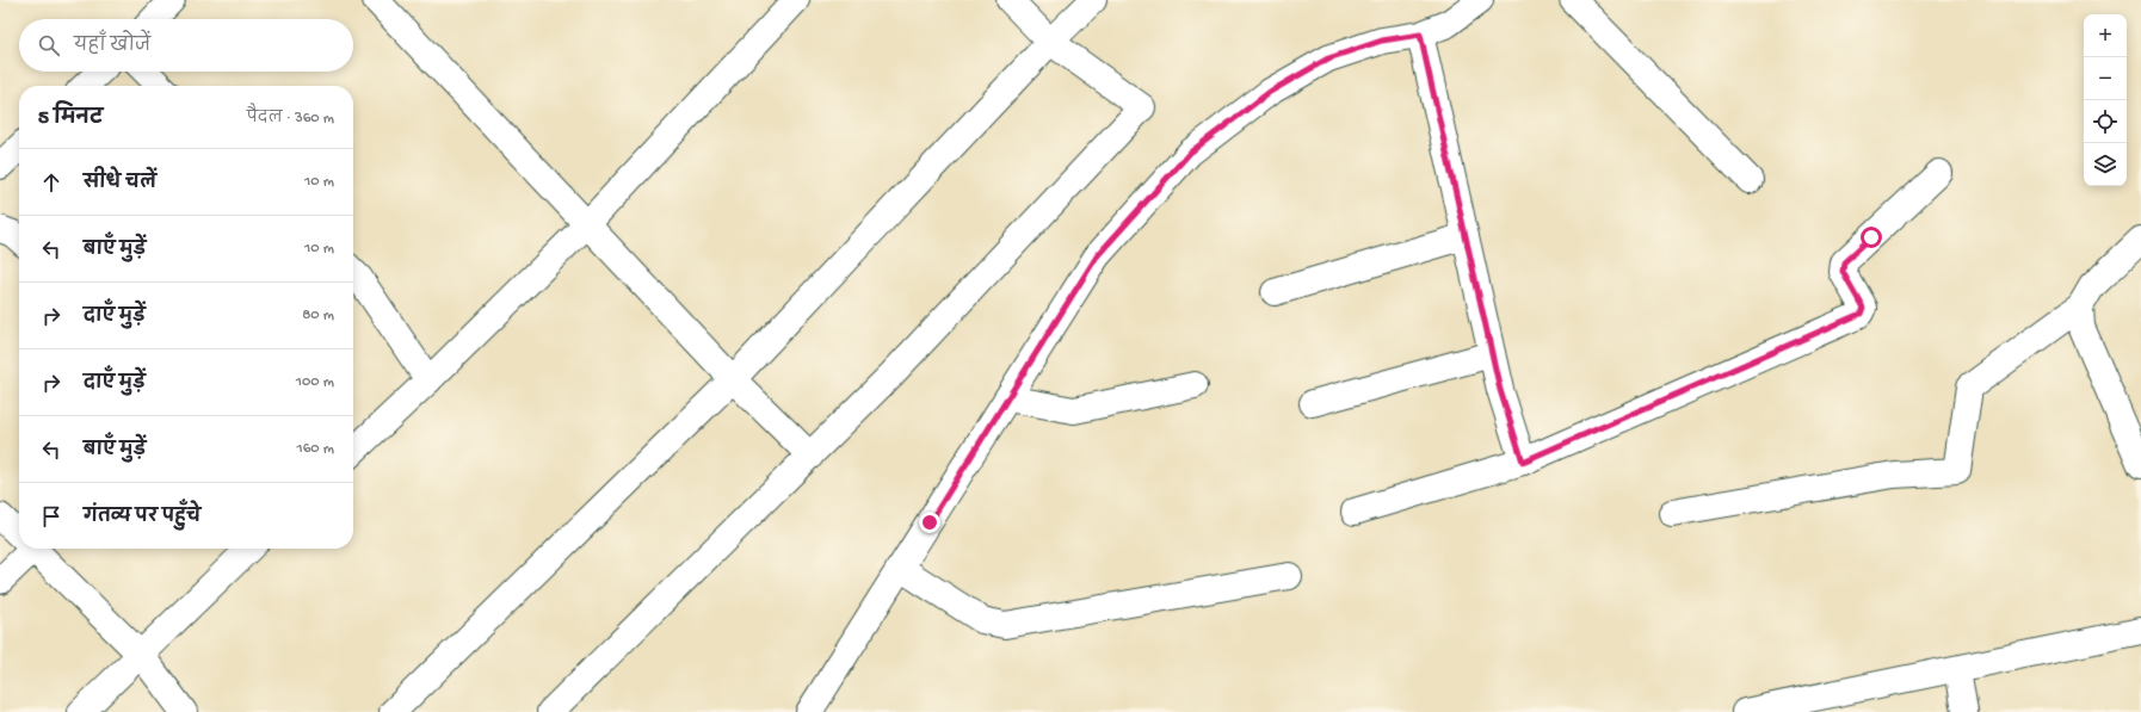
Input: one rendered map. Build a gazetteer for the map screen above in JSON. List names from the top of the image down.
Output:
{
  "page": {
    "map_buttons": ["+", "−"],
    "search": "यहाँ खोजें",
    "heading": ["5 मिनट", "पैदल · 360 m"],
    "list": [
      ["सीधे चलें", "10 m"],
      ["बाएँ मुड़ें", "10 m"],
      ["दाएँ मुड़ें", "80 m"],
      ["दाएँ मुड़ें", "100 m"],
      ["बाएँ मुड़ें", "160 m"],
      "गंतव्य पर पहुँचे"
    ]
  }
}
